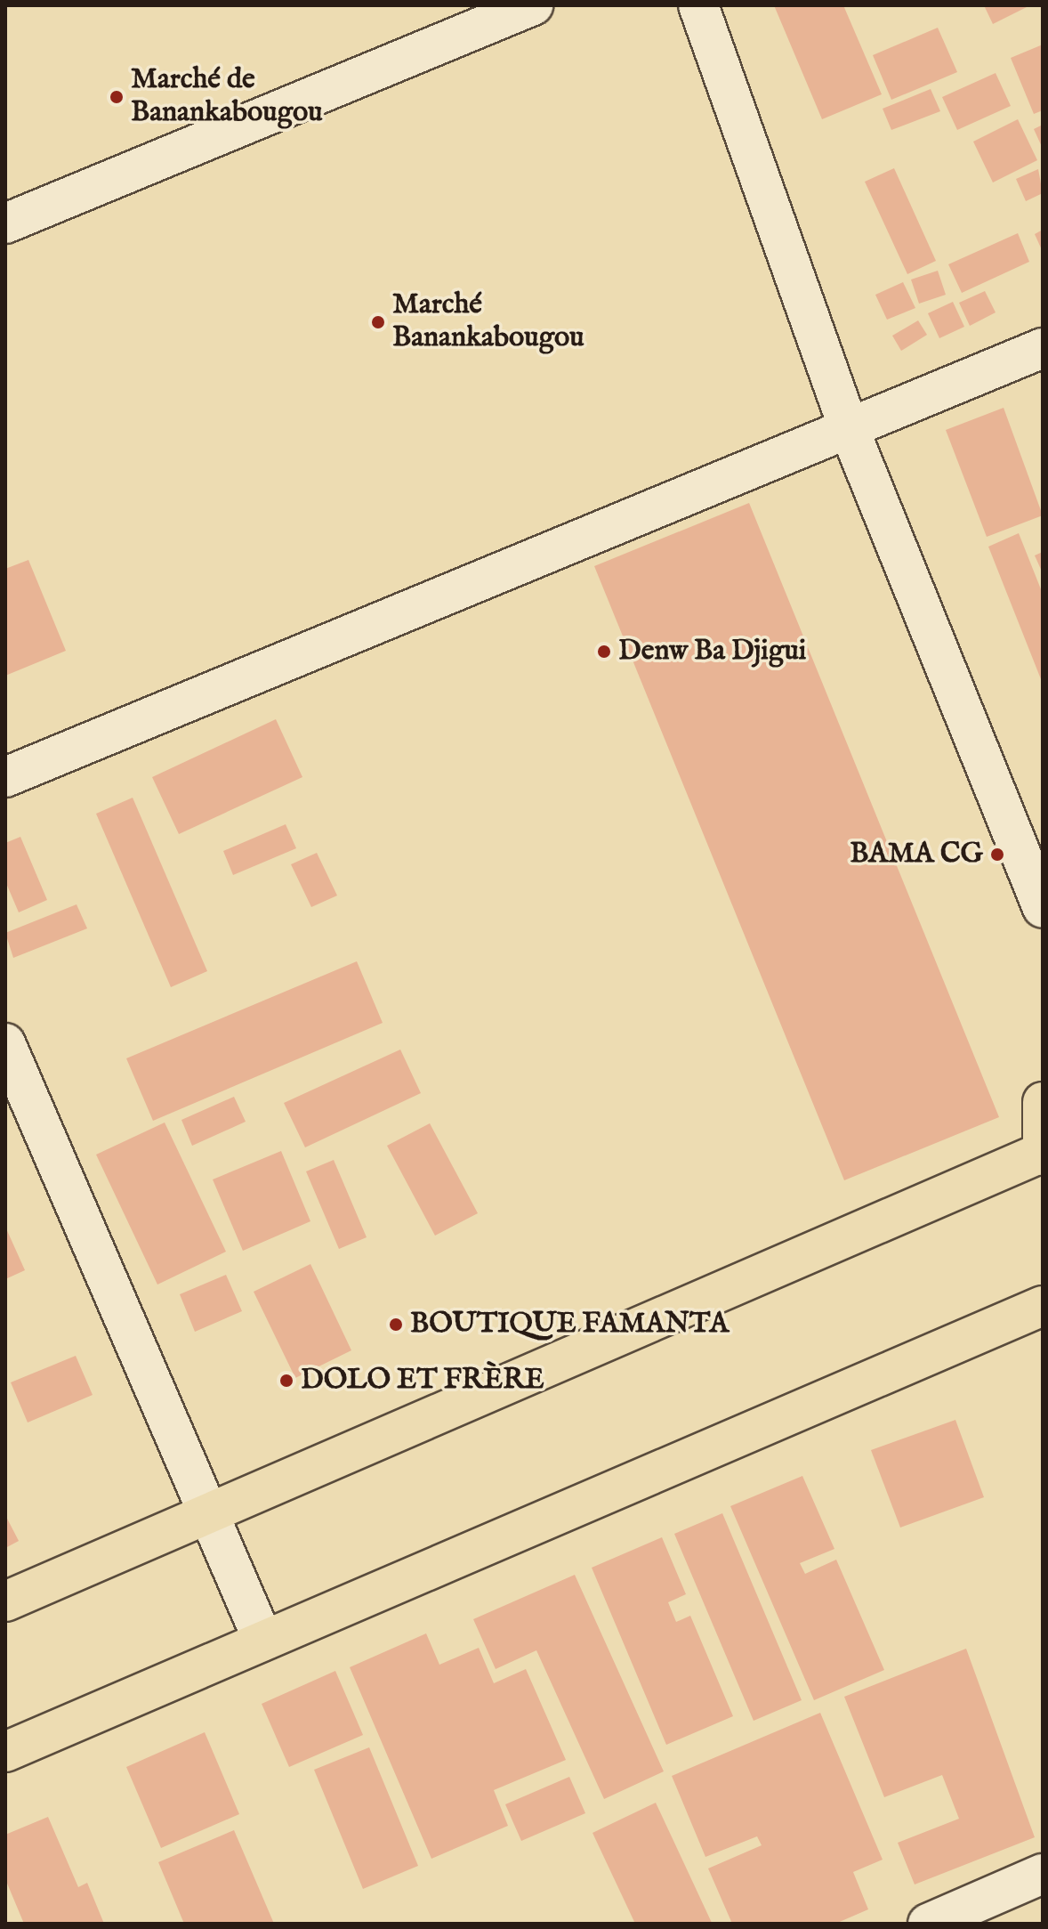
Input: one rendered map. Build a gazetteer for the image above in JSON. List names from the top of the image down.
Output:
{
  "places": [
    "Marché de Banankabougou",
    "Marché Banankabougou",
    "Denw Ba Djigui",
    "BAMA CG",
    "BOUTIQUE FAMANTA",
    "DOLO ET FRÈRE"
  ]
}
